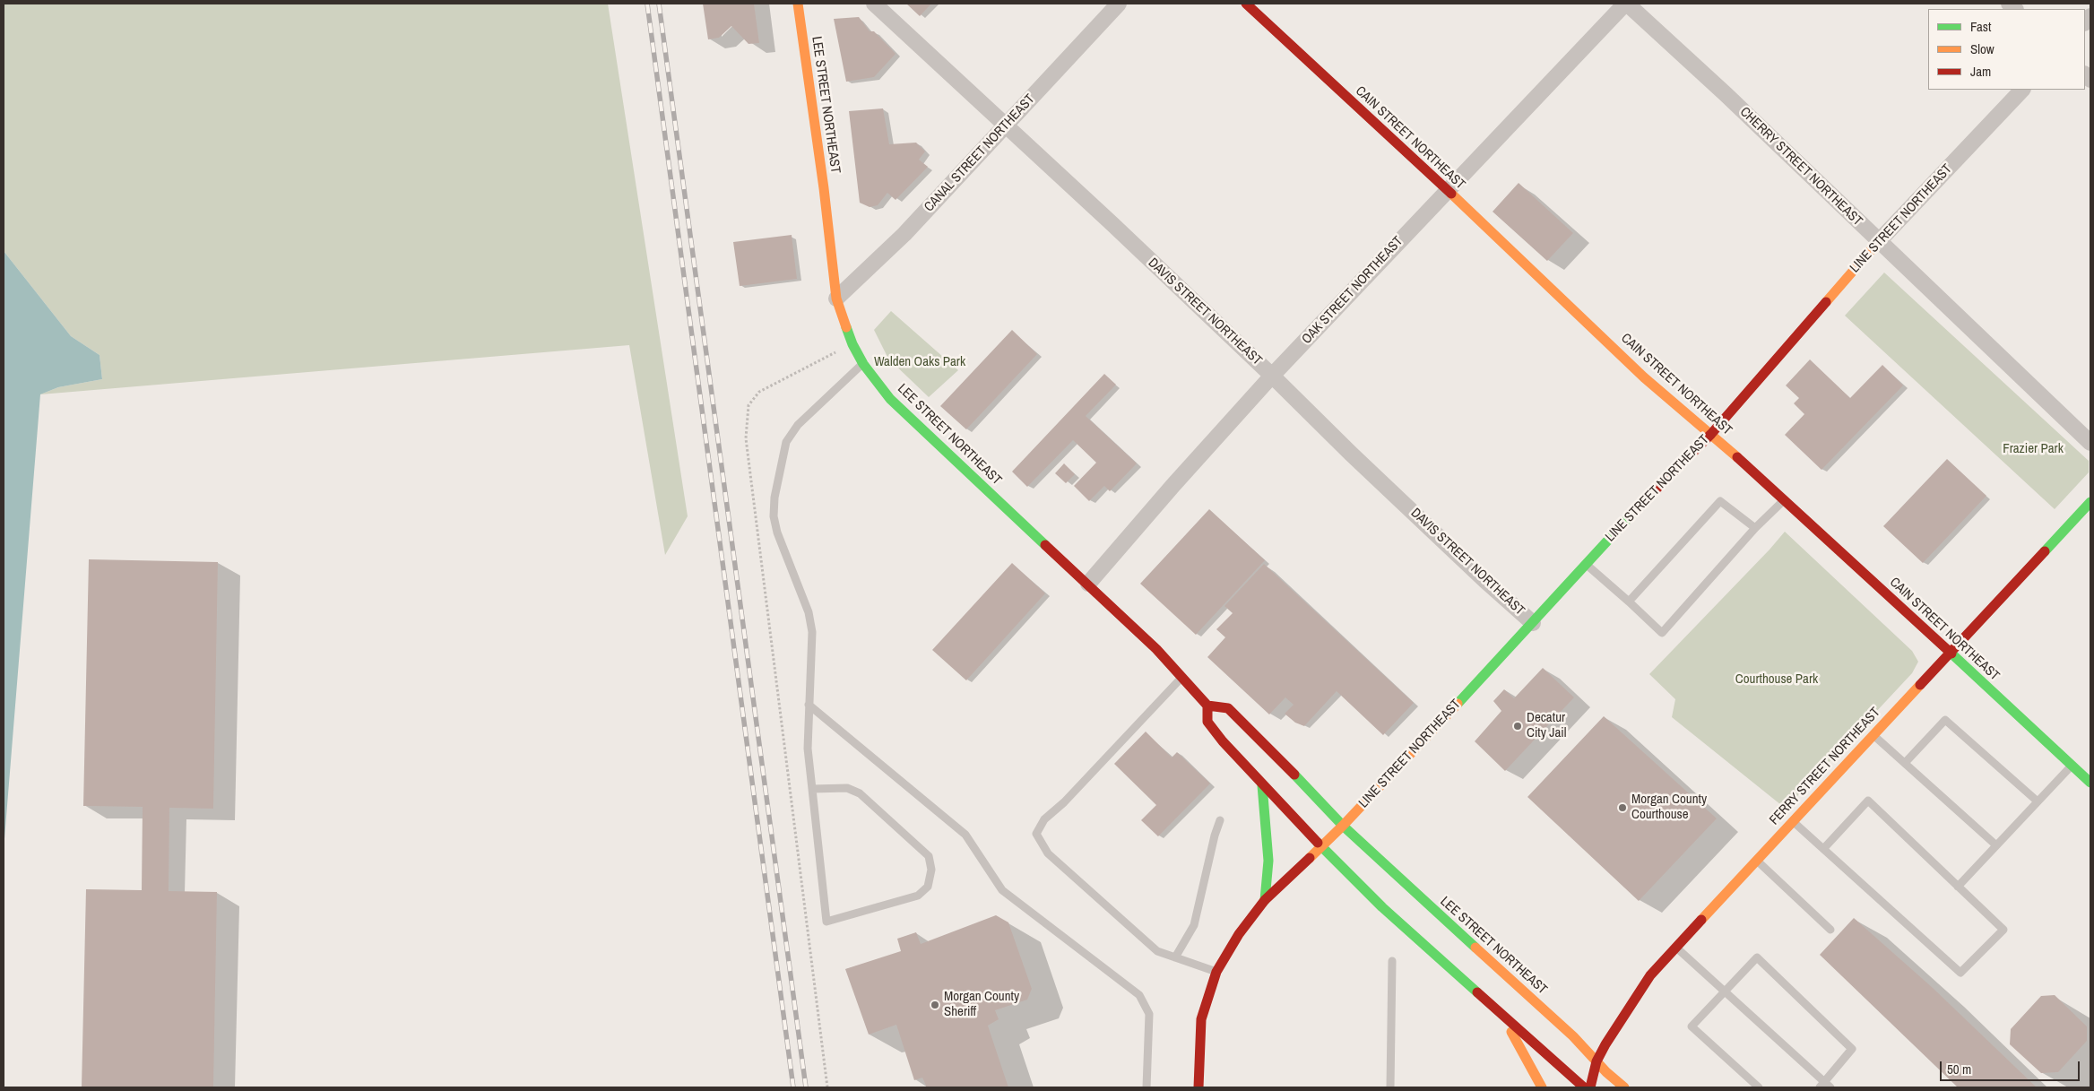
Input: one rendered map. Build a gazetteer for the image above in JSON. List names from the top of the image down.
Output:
{
  "streets": {
    "street": [
      "LEE STREET NORTHEAST",
      "CAIN STREET NORTHEAST",
      "CANAL STREET NORTHEAST",
      "CHERRY STREET NORTHEAST",
      "LINE STREET NORTHEAST",
      "OAK STREET NORTHEAST",
      "DAVIS STREET NORTHEAST",
      "FERRY STREET NORTHEAST"
    ]
  },
  "crossings": [
    ["LEE STREET NORTHEAST", "CANAL STREET NORTHEAST"],
    ["LEE STREET NORTHEAST", "LINE STREET NORTHEAST"],
    ["LEE STREET NORTHEAST", "OAK STREET NORTHEAST"],
    ["LEE STREET NORTHEAST", "FERRY STREET NORTHEAST"],
    ["CAIN STREET NORTHEAST", "LINE STREET NORTHEAST"],
    ["CAIN STREET NORTHEAST", "OAK STREET NORTHEAST"],
    ["CAIN STREET NORTHEAST", "FERRY STREET NORTHEAST"],
    ["CANAL STREET NORTHEAST", "DAVIS STREET NORTHEAST"],
    ["CHERRY STREET NORTHEAST", "LINE STREET NORTHEAST"],
    ["CHERRY STREET NORTHEAST", "OAK STREET NORTHEAST"],
    ["LINE STREET NORTHEAST", "DAVIS STREET NORTHEAST"],
    ["OAK STREET NORTHEAST", "DAVIS STREET NORTHEAST"]
  ],
  "parks": ["Walden Oaks Park", "Frazier Park", "Courthouse Park"],
  "places": ["Decatur City Jail", "Morgan County Courthouse", "Morgan County Sheriff"],
  "legend": ["Fast", "Slow", "Jam"],
  "scale_bar": "50 m"
}
